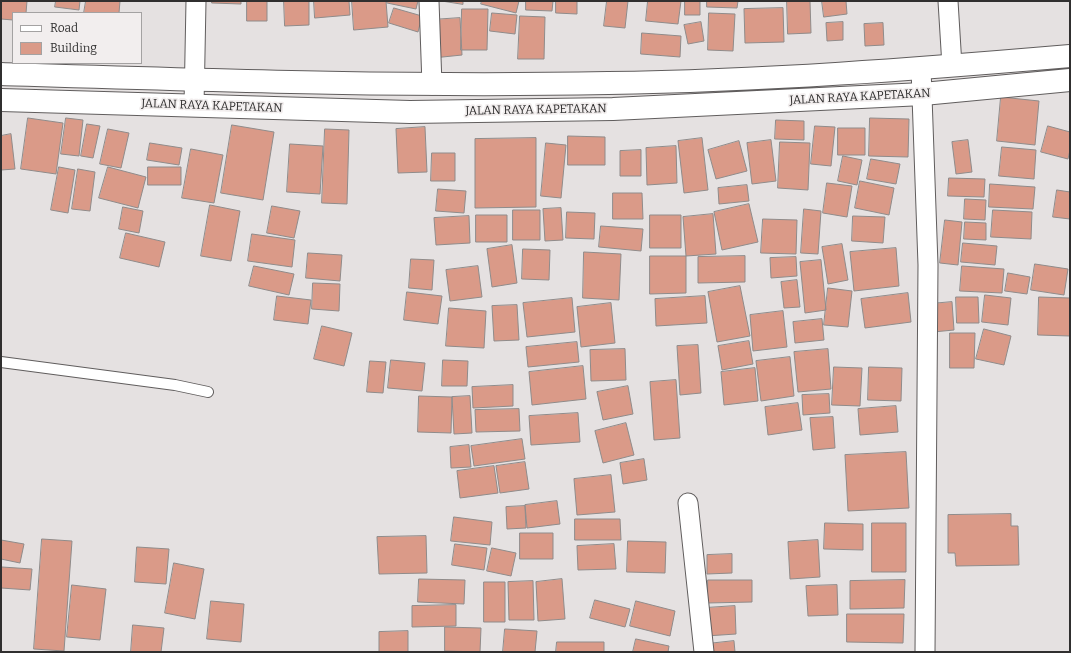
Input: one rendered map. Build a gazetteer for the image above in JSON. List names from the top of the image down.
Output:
{
  "streets": {
    "highway": ["JALAN RAYA KAPETAKAN"]
  },
  "legend": ["Road", "Building"]
}
